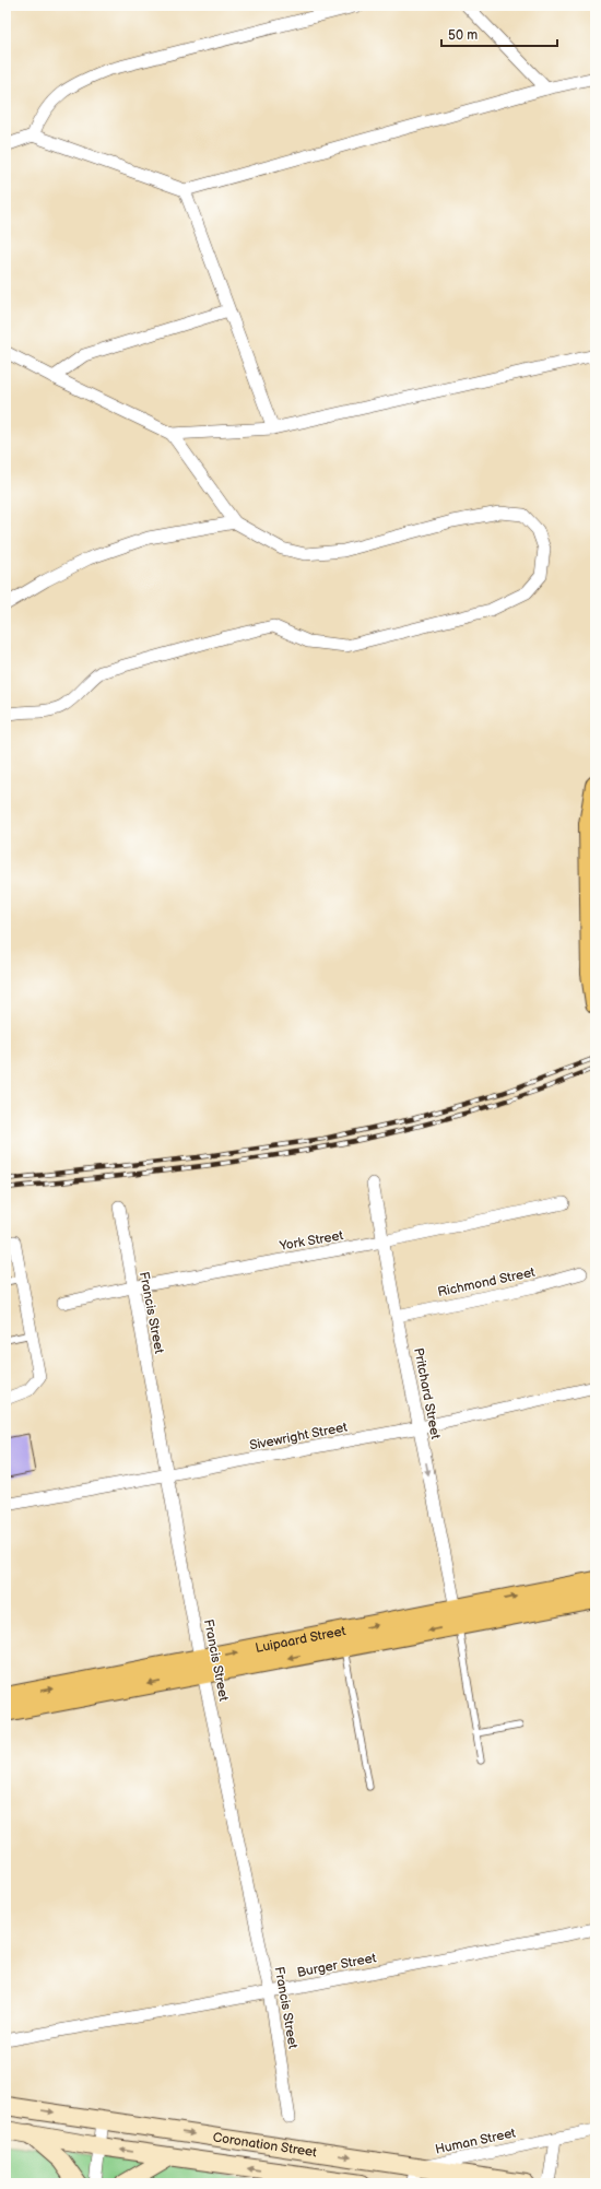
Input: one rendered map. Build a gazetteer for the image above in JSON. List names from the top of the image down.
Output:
{
  "streets": {
    "main road": ["Luipaard Street", "Coronation Street"],
    "street": [
      "York Street",
      "Richmond Street",
      "Francis Street",
      "Pritchard Street",
      "Sivewright Street",
      "Burger Street",
      "Human Street"
    ]
  },
  "crossings": [
    ["York Street", "Francis Street"],
    ["York Street", "Pritchard Street"],
    ["Richmond Street", "Pritchard Street"],
    ["Francis Street", "Sivewright Street"],
    ["Francis Street", "Luipaard Street"],
    ["Francis Street", "Burger Street"],
    ["Pritchard Street", "Sivewright Street"],
    ["Pritchard Street", "Luipaard Street"],
    ["Human Street", "Coronation Street"]
  ],
  "one_way": ["Pritchard Street"],
  "scale_bar": "50 m"
}
